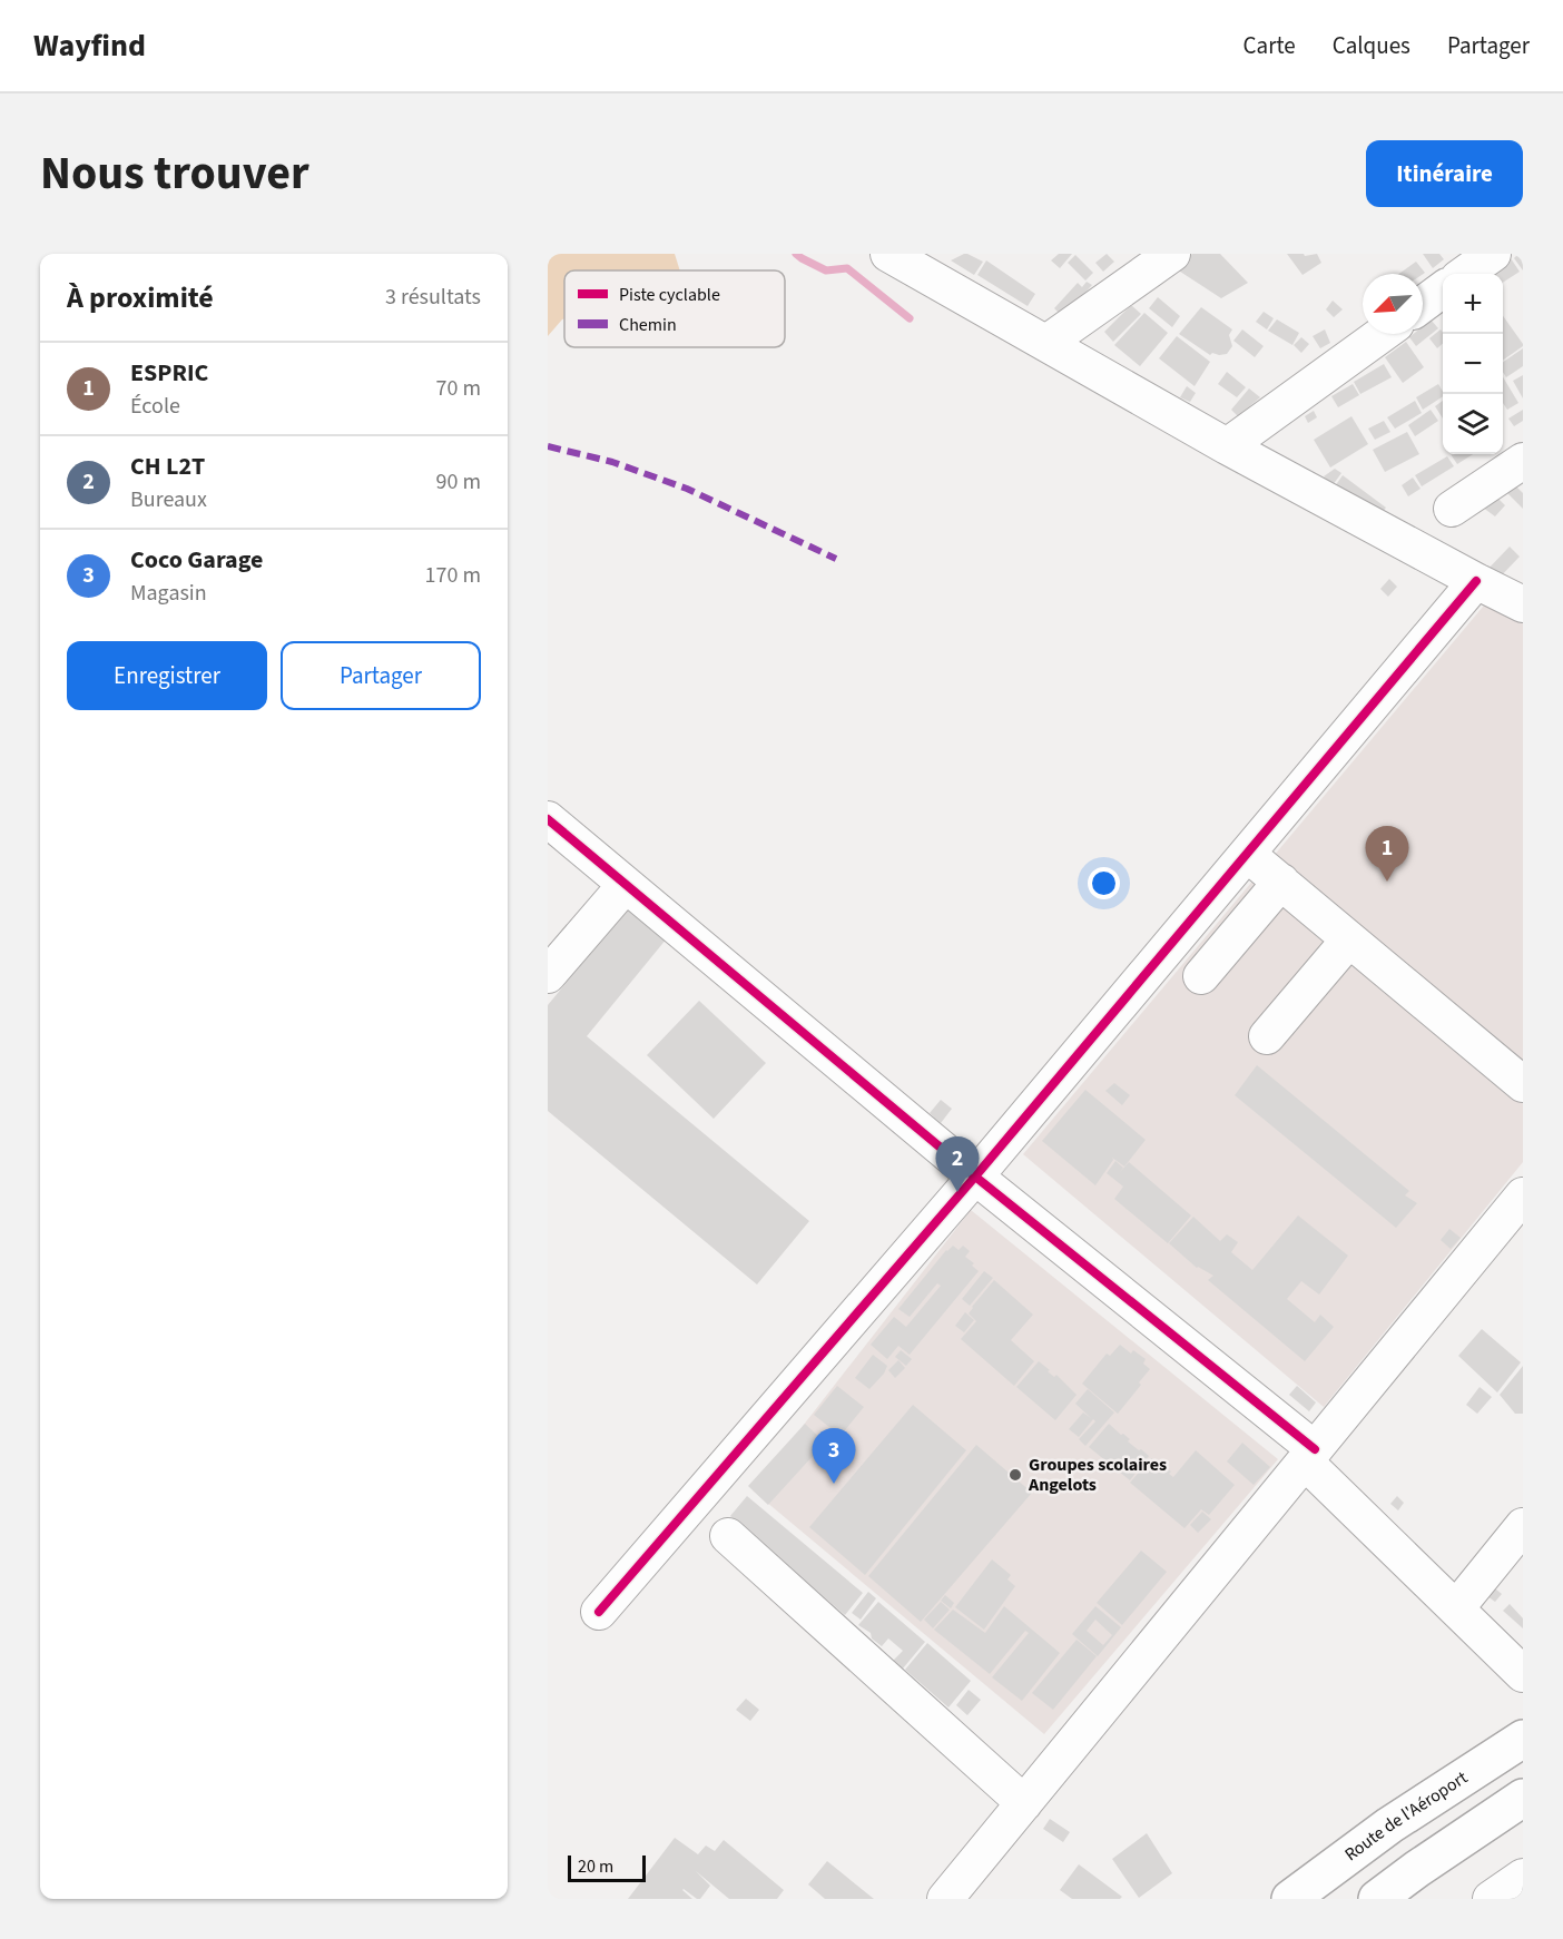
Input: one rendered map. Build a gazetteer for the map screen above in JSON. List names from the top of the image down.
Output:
{
  "streets": {
    "highway": ["Route de l'Aéroport"]
  },
  "places": ["Groupes scolaires Angelots"],
  "legend": ["Piste cyclable", "Chemin"],
  "scale_bar": "20 m",
  "north": "bottom left",
  "page": {
    "header": "Wayfind",
    "nav": ["Carte", "Calques", "Partager"],
    "title": "Nous trouver",
    "buttons": [
      "Itinéraire",
      ["Enregistrer", "Partager"]
    ],
    "heading": ["À proximité", "3 résultats"],
    "map_buttons": ["+", "−"],
    "list": [
      {
        "mark": "1",
        "name": "ESPRIC",
        "note": "École",
        "value": "70 m"
      },
      {
        "mark": "2",
        "name": "CH L2T",
        "note": "Bureaux",
        "value": "90 m"
      },
      {
        "mark": "3",
        "name": "Coco Garage",
        "note": "Magasin",
        "value": "170 m"
      }
    ],
    "pins": ["1", "2", "3"],
    "scale": "20 m"
  }
}
